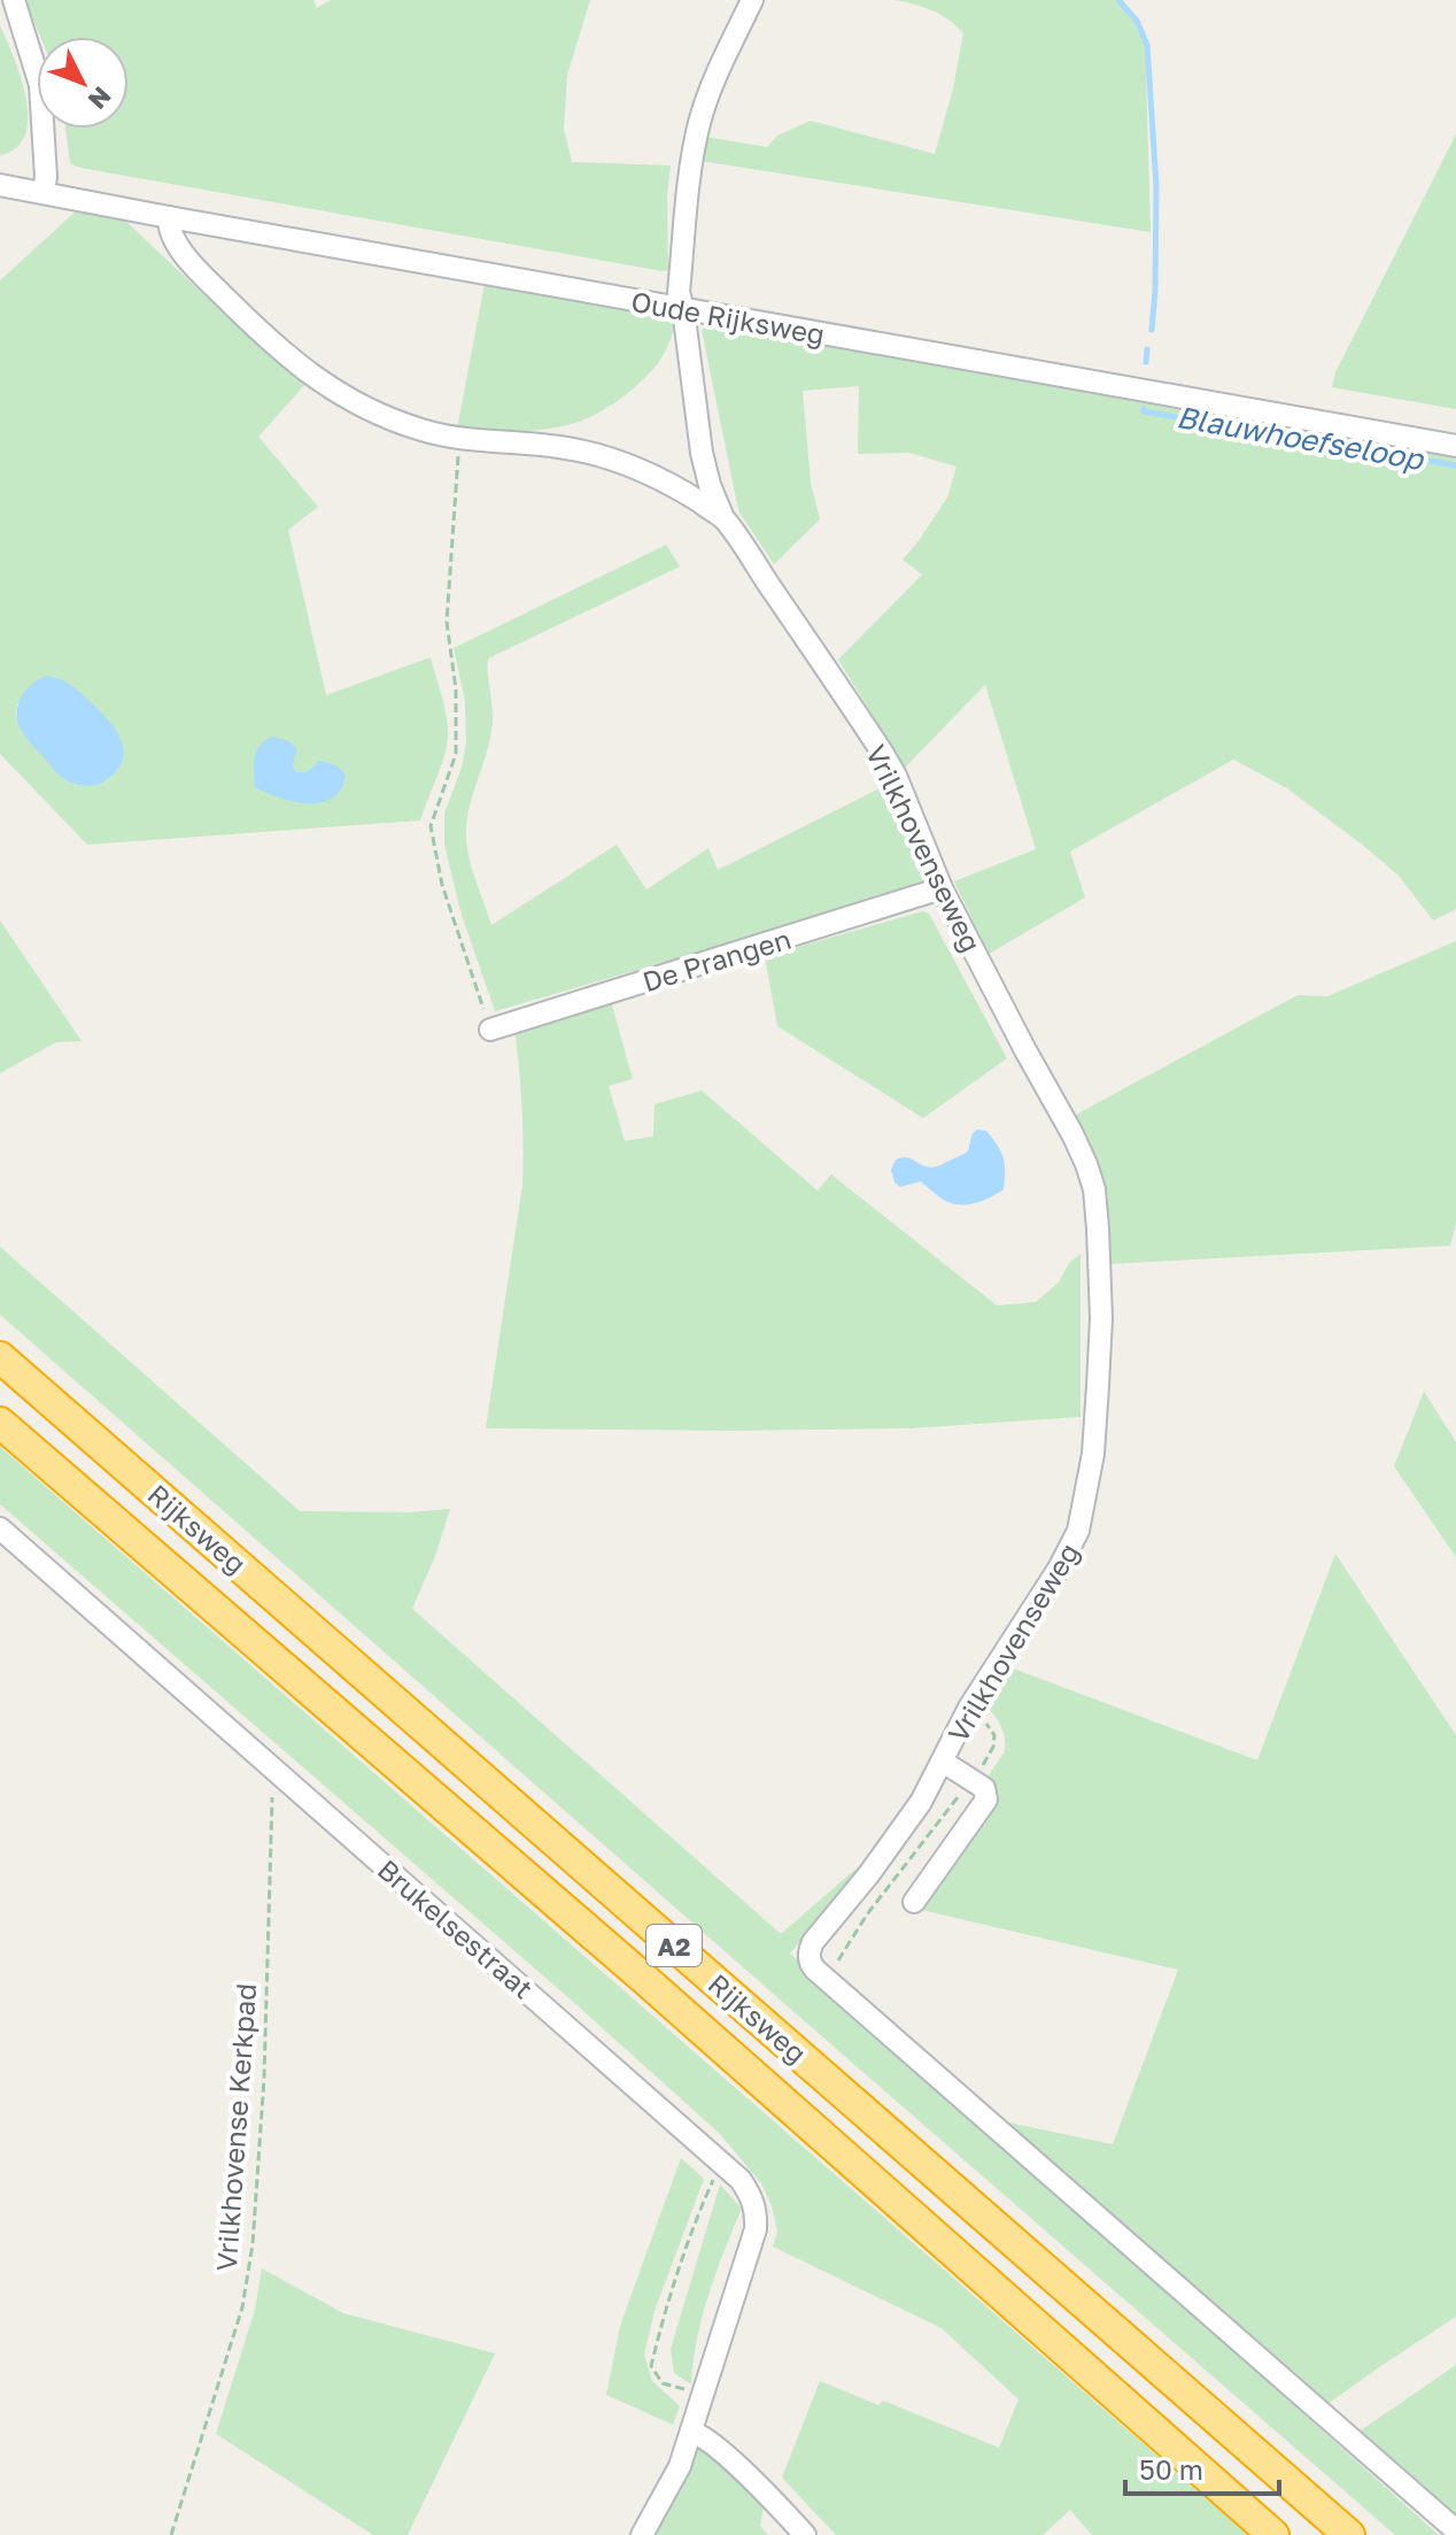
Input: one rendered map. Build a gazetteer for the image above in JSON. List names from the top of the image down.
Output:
{
  "streets": {
    "highway": ["Rijksweg", "A2"],
    "street": [
      "Oude Rijksweg",
      "Vrilkhovenseweg",
      "De Prangen",
      "Brukelsestraat"
    ],
    "path": ["Vrilkhovense Kerkpad"]
  },
  "crossings": [
    ["Oude Rijksweg", "Vrilkhovenseweg"],
    ["Vrilkhovenseweg", "De Prangen"],
    ["Brukelsestraat", "Vrilkhovense Kerkpad"]
  ],
  "water": ["Blauwhoefseloop"],
  "scale_bar": "50 m",
  "north": "bottom right"
}
